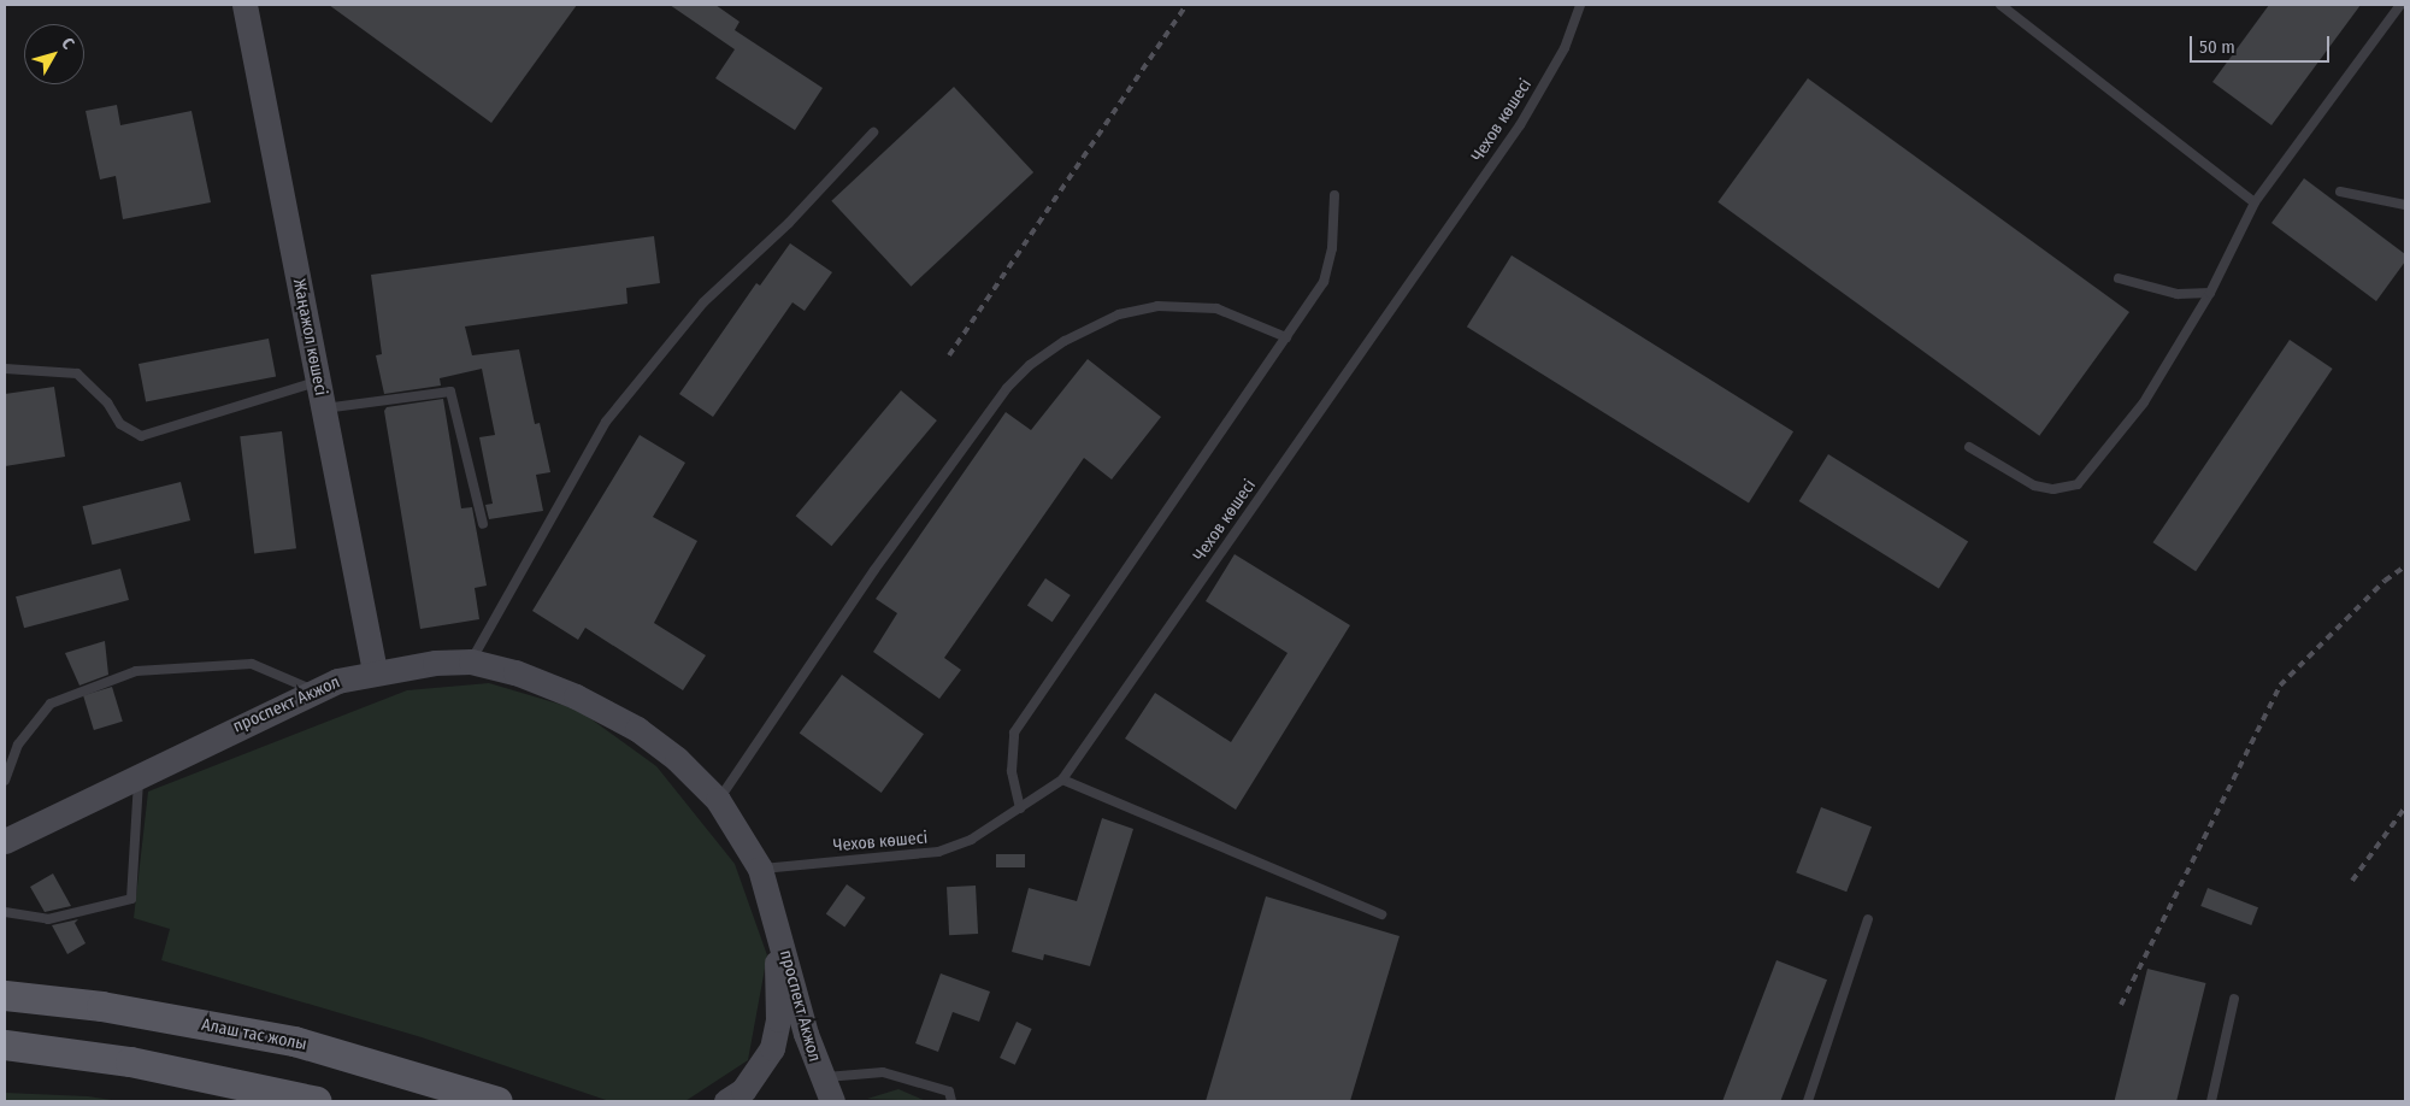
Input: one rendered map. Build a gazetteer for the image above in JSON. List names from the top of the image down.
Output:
{
  "streets": {
    "main road": ["Жаңажол көшесі", "проспект Акжол", "Алаш тас жолы"],
    "lane": ["Чехов көшесі"]
  },
  "crossings": [
    ["Чехов көшесі", "проспект Акжол"],
    ["Жаңажол көшесі", "проспект Акжол"]
  ],
  "scale_bar": "50 m",
  "north": "top right"
}
